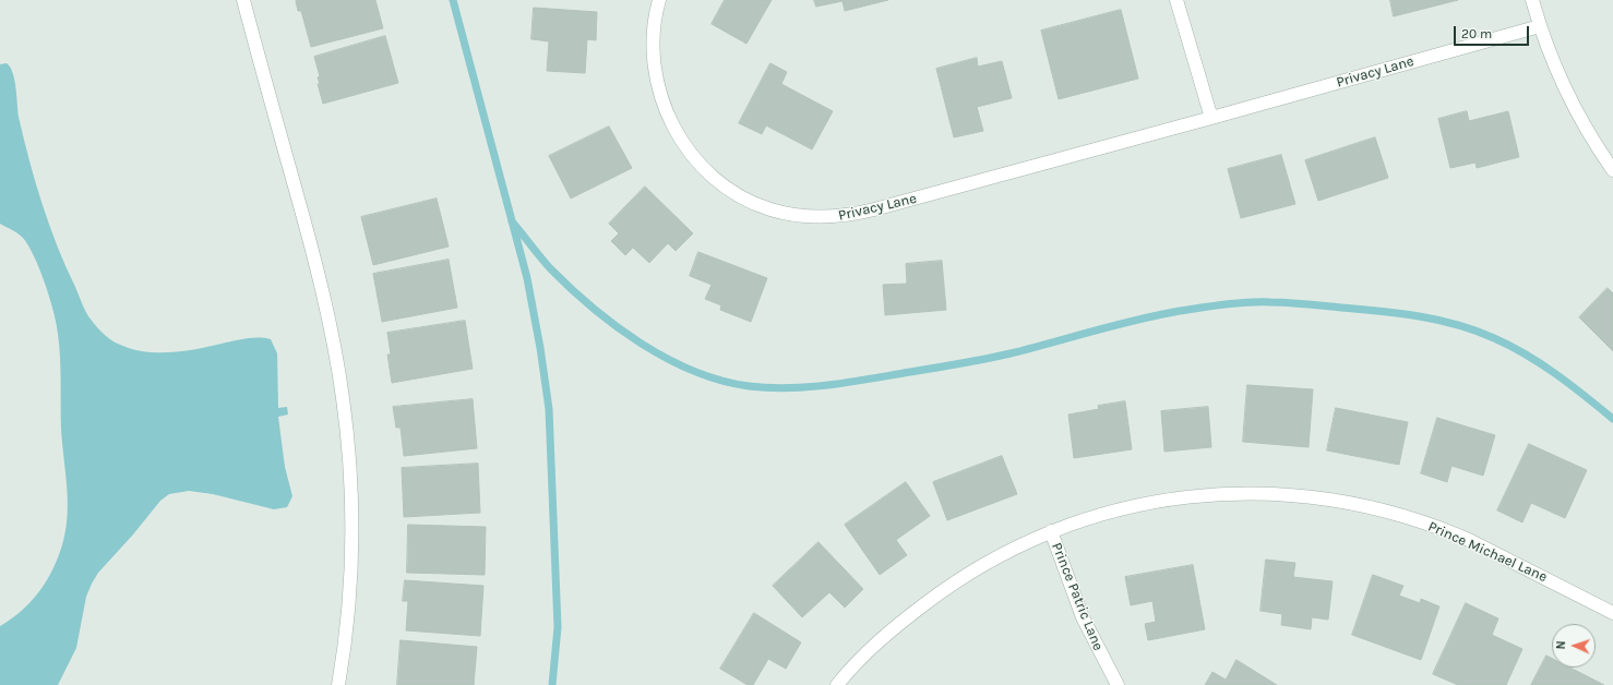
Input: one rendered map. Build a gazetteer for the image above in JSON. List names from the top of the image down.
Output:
{
  "streets": {
    "street": ["Privacy Lane", "Prince Michael Lane", "Prince Patric Lane"]
  },
  "crossings": [
    ["Prince Michael Lane", "Prince Patric Lane"]
  ],
  "scale_bar": "20 m",
  "north": "left"
}
